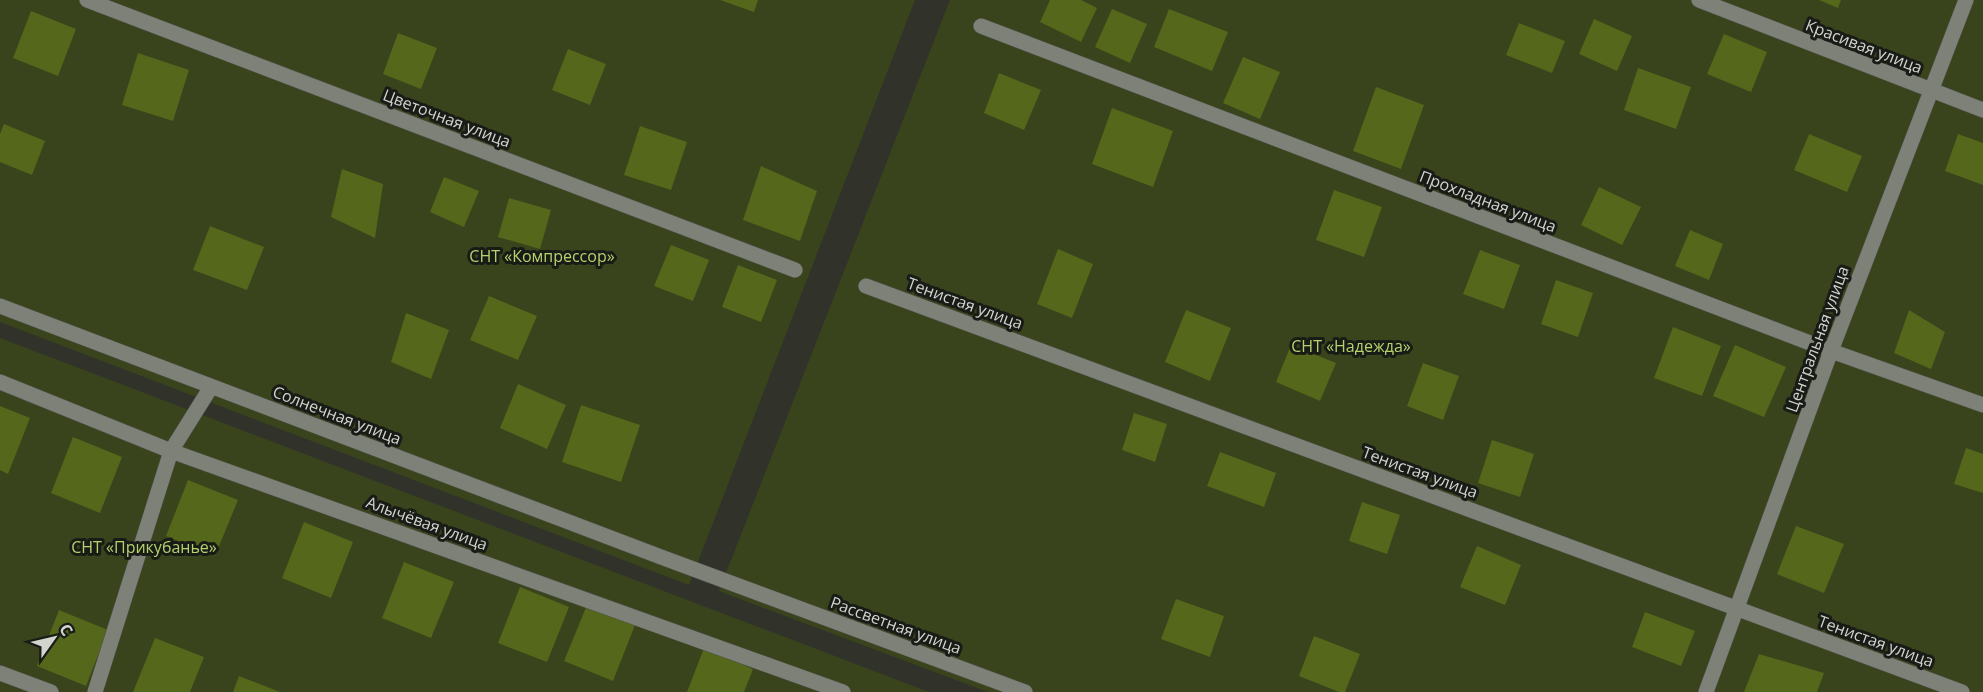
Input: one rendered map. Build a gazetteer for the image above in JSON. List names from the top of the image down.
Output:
{
  "streets": {
    "street": [
      "Красивая улица",
      "Цветочная улица",
      "Прохладная улица",
      "Тенистая улица",
      "Центральная улица",
      "Солнечная улица",
      "Алычёвая улица",
      "Рассветная улица"
    ]
  },
  "crossings": [
    ["Красивая улица", "Центральная улица"],
    ["Прохладная улица", "Центральная улица"],
    ["Тенистая улица", "Центральная улица"],
    ["Солнечная улица", "Рассветная улица"]
  ],
  "parks": ["СНТ «Компрессор»", "СНТ «Надежда»", "СНТ «Прикубанье»"],
  "north": "top right"
}
